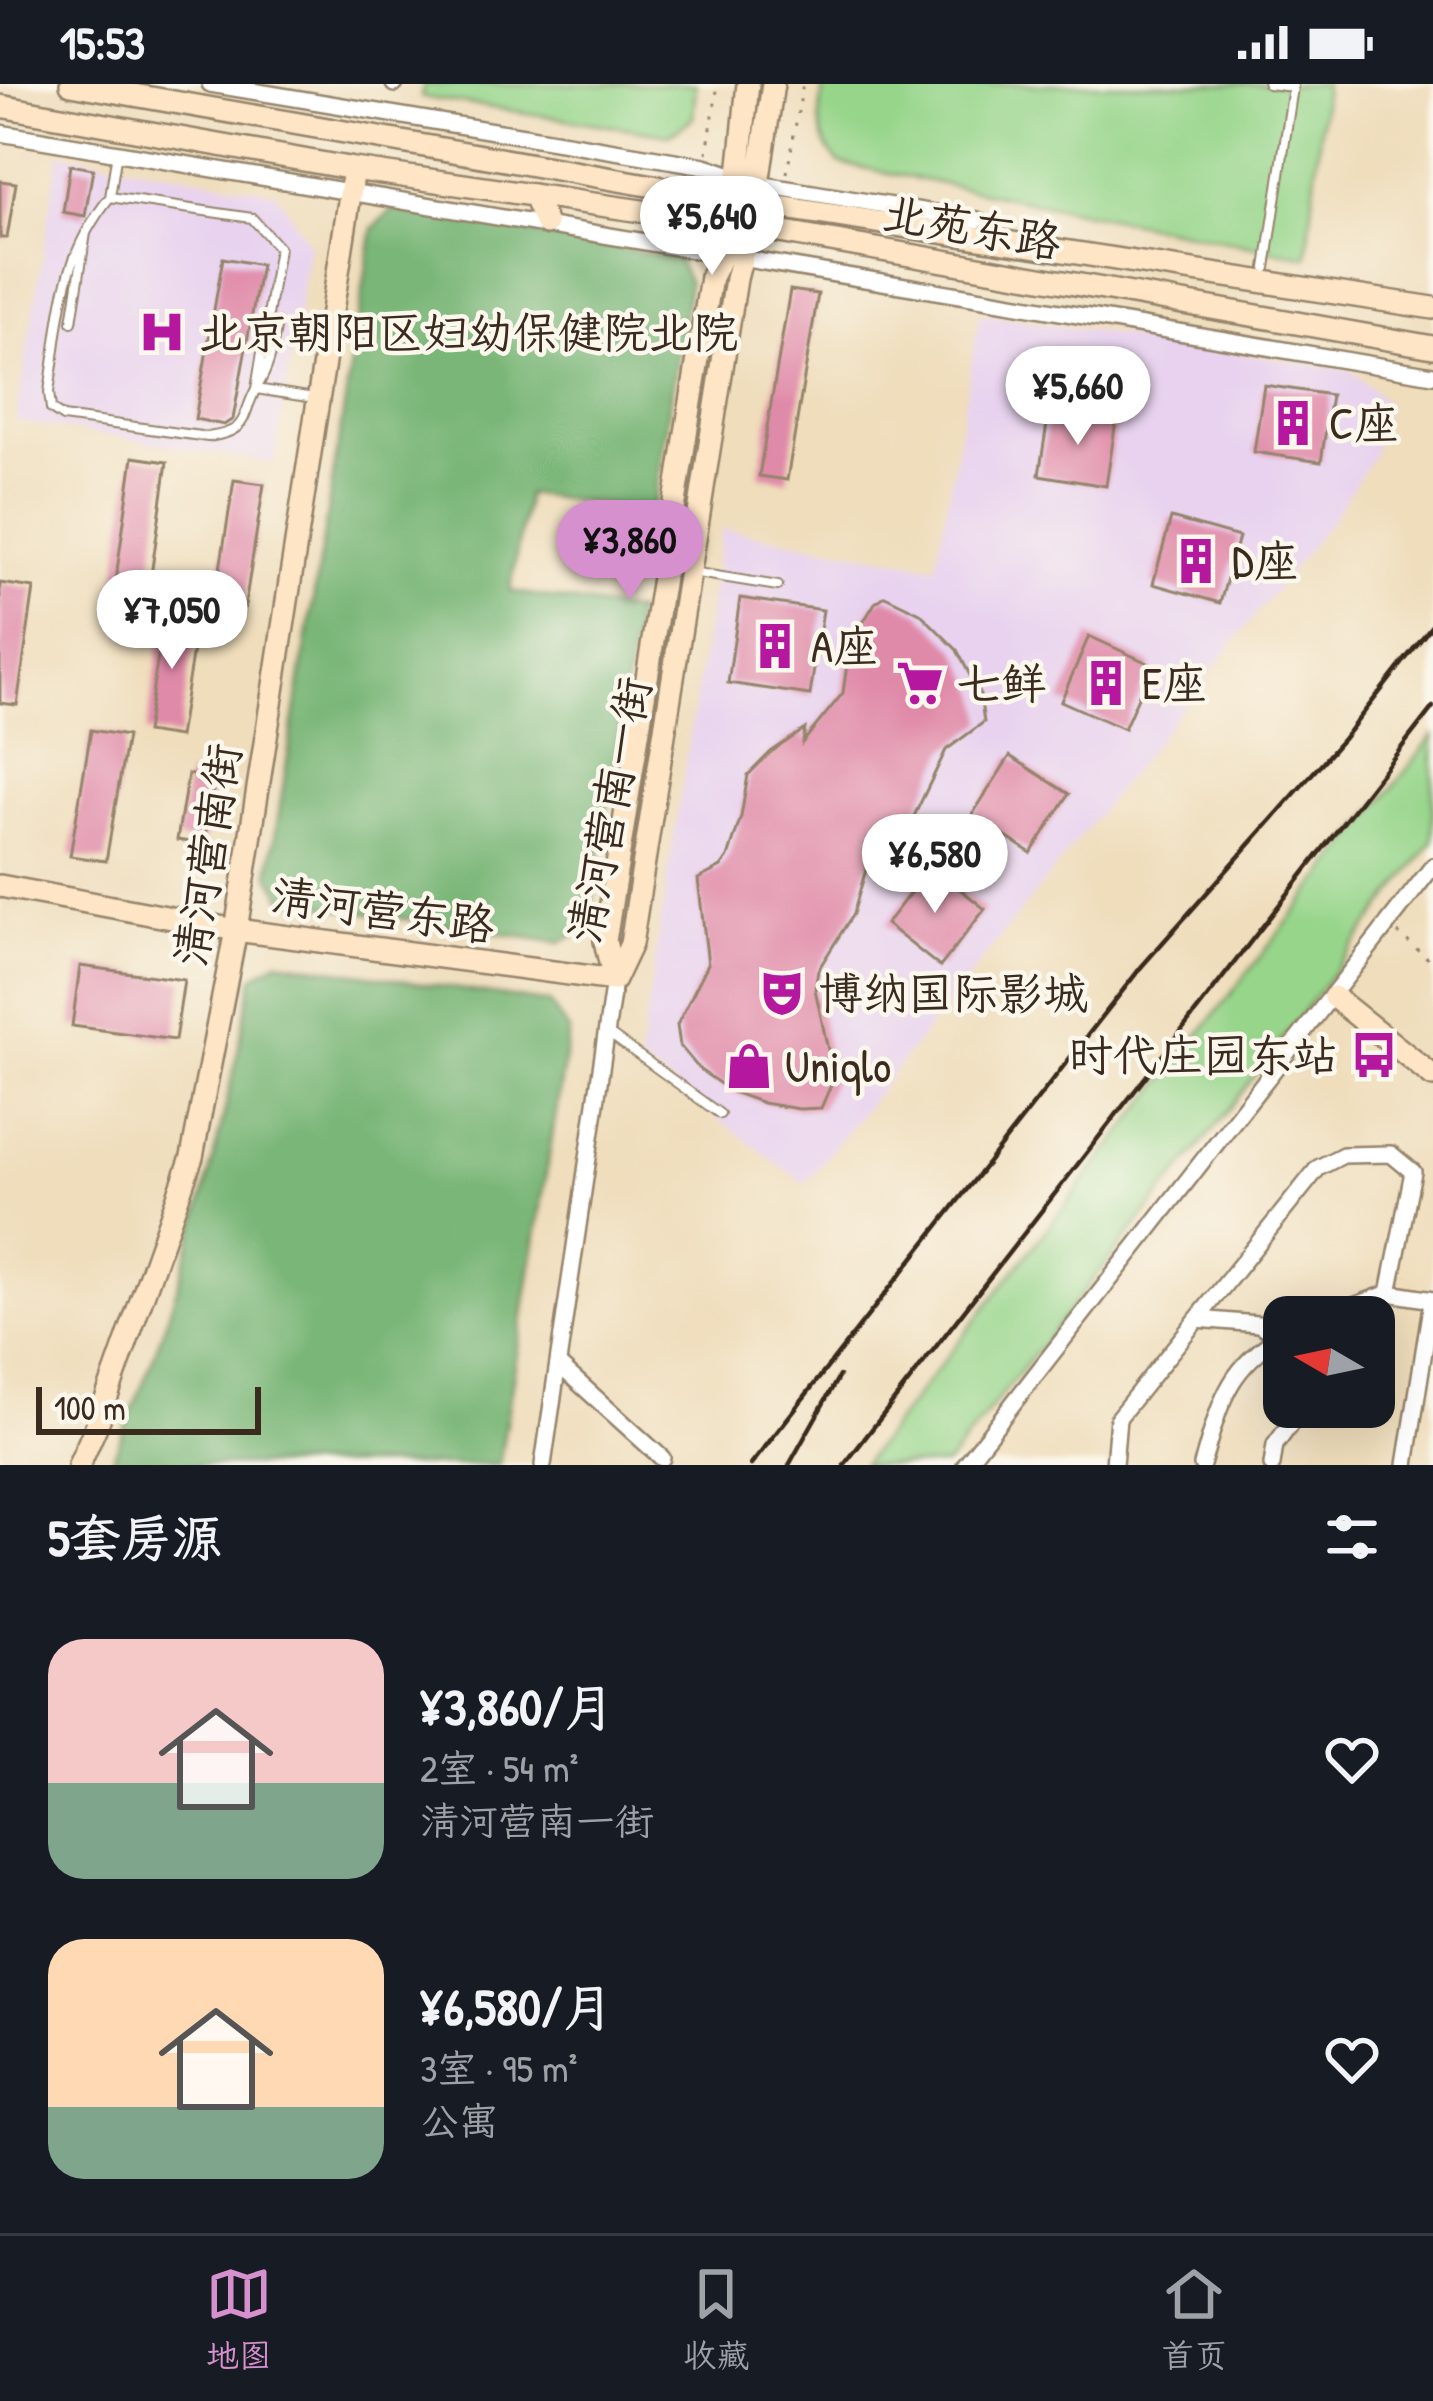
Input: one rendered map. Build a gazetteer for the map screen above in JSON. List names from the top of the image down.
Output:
{
  "streets": {
    "street": [
      "北苑东路",
      "清河营南一街",
      "清河营南街",
      "清河营东路"
    ]
  },
  "crossings": [
    ["北苑东路", "清河营南一街"],
    ["北苑东路", "清河营南街"],
    ["清河营南一街", "清河营东路"],
    ["清河营南街", "清河营东路"]
  ],
  "places": {
    "hospital": ["北京朝阳区妇幼保健院北院"],
    "building": [
      "C座",
      "D座",
      "A座",
      "E座"
    ],
    "supermarket": ["七鲜"],
    "theatre": ["博纳国际影城"],
    "bus stop": ["时代庄园东站"],
    "shop": ["Uniqlo"]
  },
  "scale_bar": "100 m",
  "north": "left",
  "page": {
    "status": "15:53",
    "price": [
      "¥5,640",
      "¥5,660",
      "¥3,860",
      "¥7,050",
      "¥6,580"
    ],
    "scale": "100 m",
    "heading": "5套房源",
    "list": [
      {
        "name": "¥3,860/月",
        "note": "2室 · 54 m² · 清河营南一街"
      },
      {
        "name": "¥6,580/月",
        "note": "3室 · 95 m² · 公寓"
      }
    ],
    "tabs": ["地图", "收藏", "首页"]
  }
}
